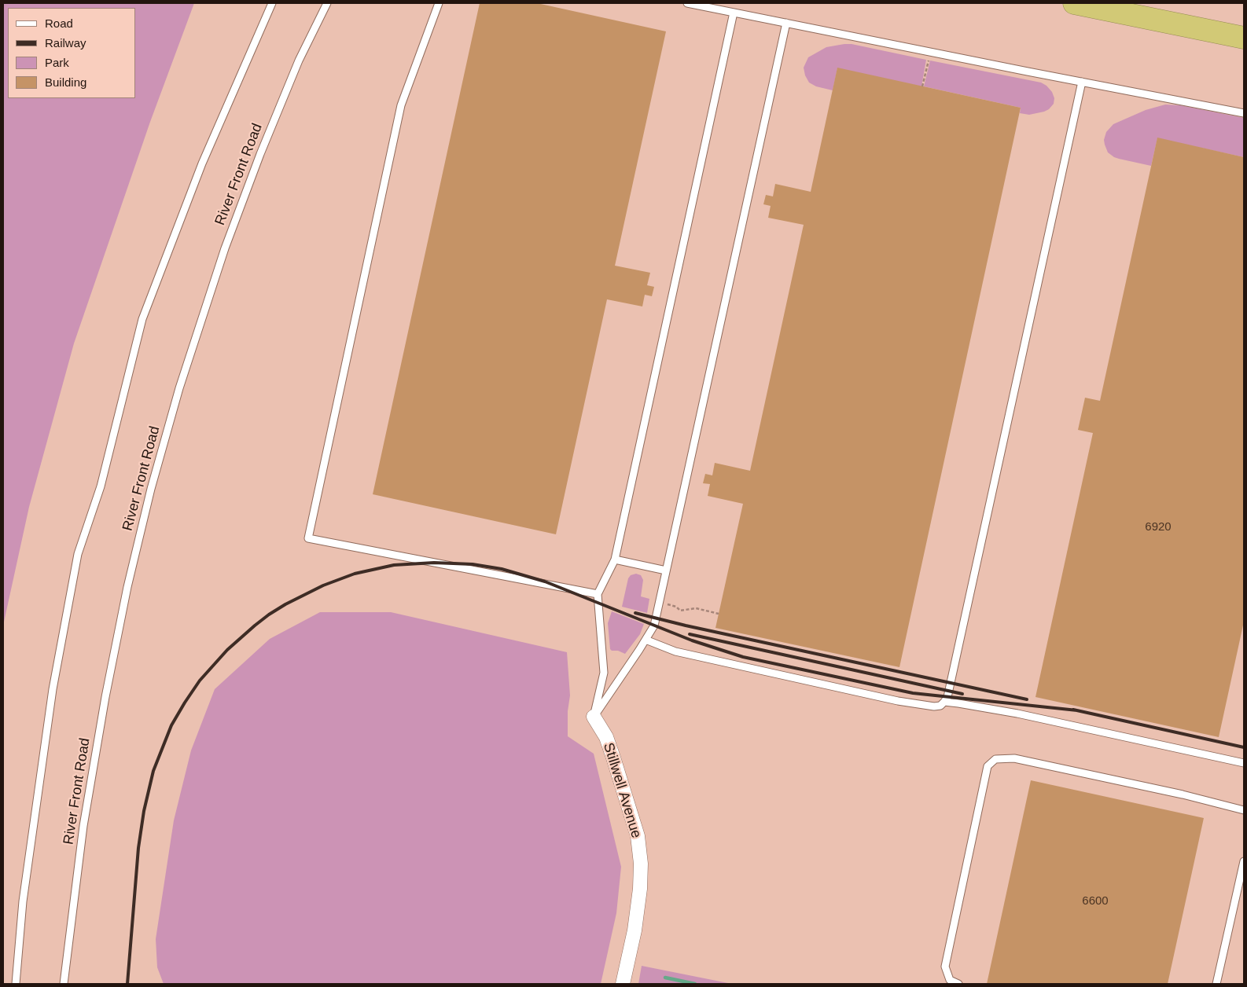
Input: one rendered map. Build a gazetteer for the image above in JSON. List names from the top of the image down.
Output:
{
  "streets": {
    "street": ["Stillwell Avenue"],
    "lane": ["River Front Road"]
  },
  "house_numbers": ["6920", "6600"],
  "legend": [
    "Road",
    "Railway",
    "Park",
    "Building"
  ]
}
